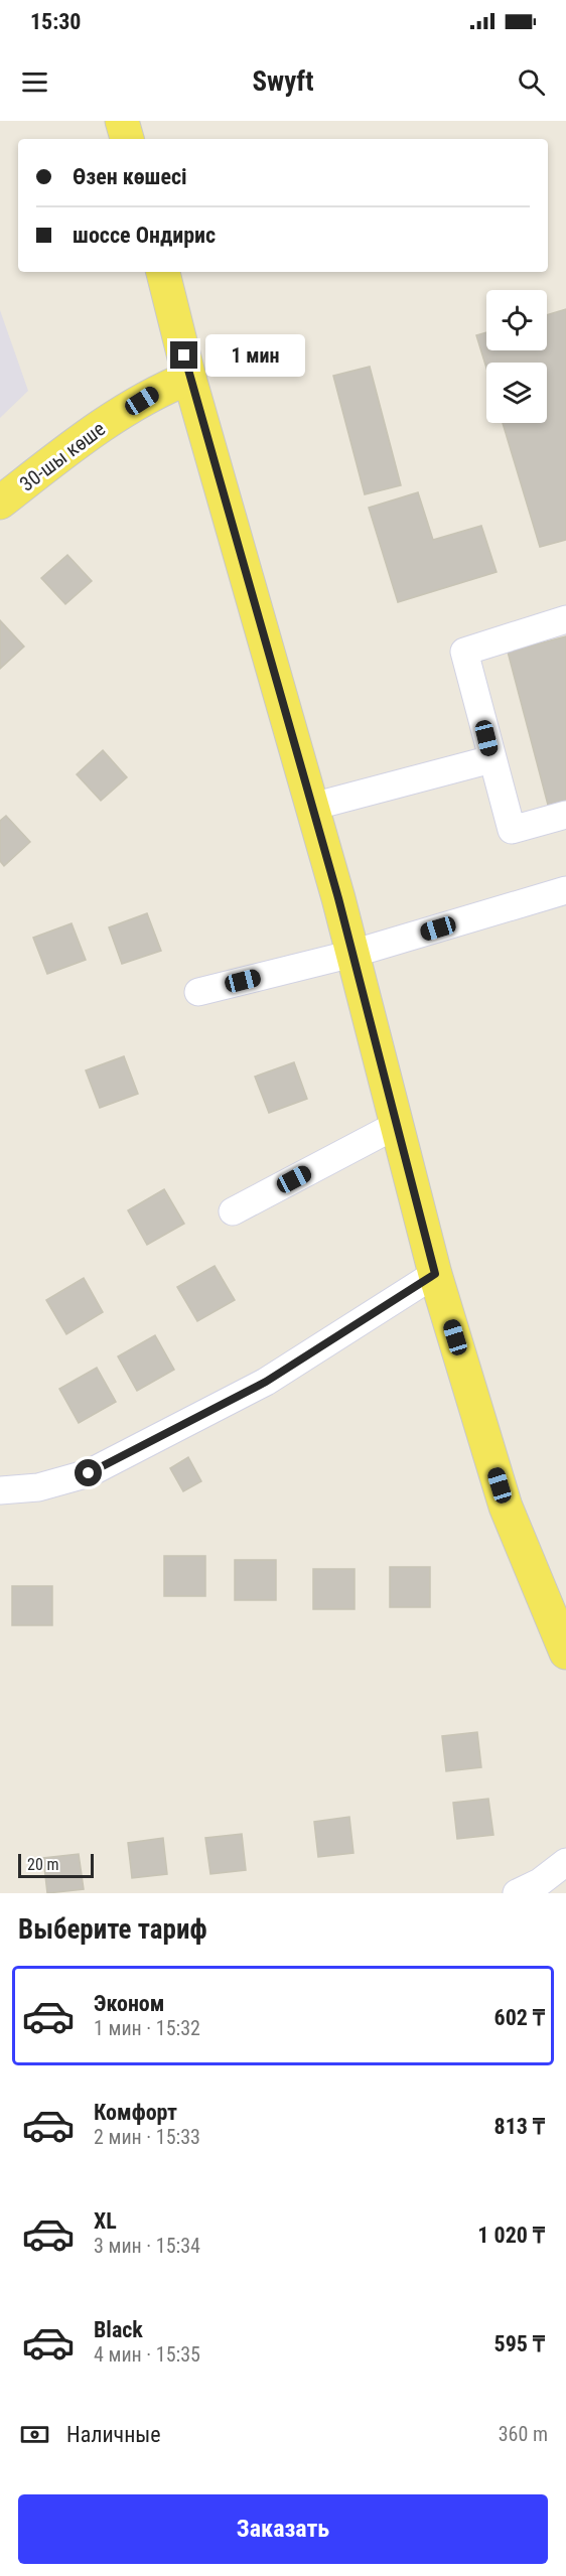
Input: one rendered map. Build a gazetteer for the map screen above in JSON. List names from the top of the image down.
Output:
{
  "streets": {
    "main road": ["30-шы көше"]
  },
  "scale_bar": "20 m",
  "page": {
    "status": "15:30",
    "header": "Swyft",
    "banner": ["Өзен көшесі", "шоссе Ондирис"],
    "bubble": "1 мин",
    "scale": "20 m",
    "heading": "Выберите тариф",
    "list": [
      {
        "name": "Эконом",
        "note": "1 мин · 15:32",
        "value": "602 ₸"
      },
      {
        "name": "Комфорт",
        "note": "2 мин · 15:33",
        "value": "813 ₸"
      },
      {
        "name": "XL",
        "note": "3 мин · 15:34",
        "value": "1 020 ₸"
      },
      {
        "name": "Black",
        "note": "4 мин · 15:35",
        "value": "595 ₸"
      }
    ],
    "pay": ["Наличные", "360 m"],
    "buttons": "Заказать"
  }
}
